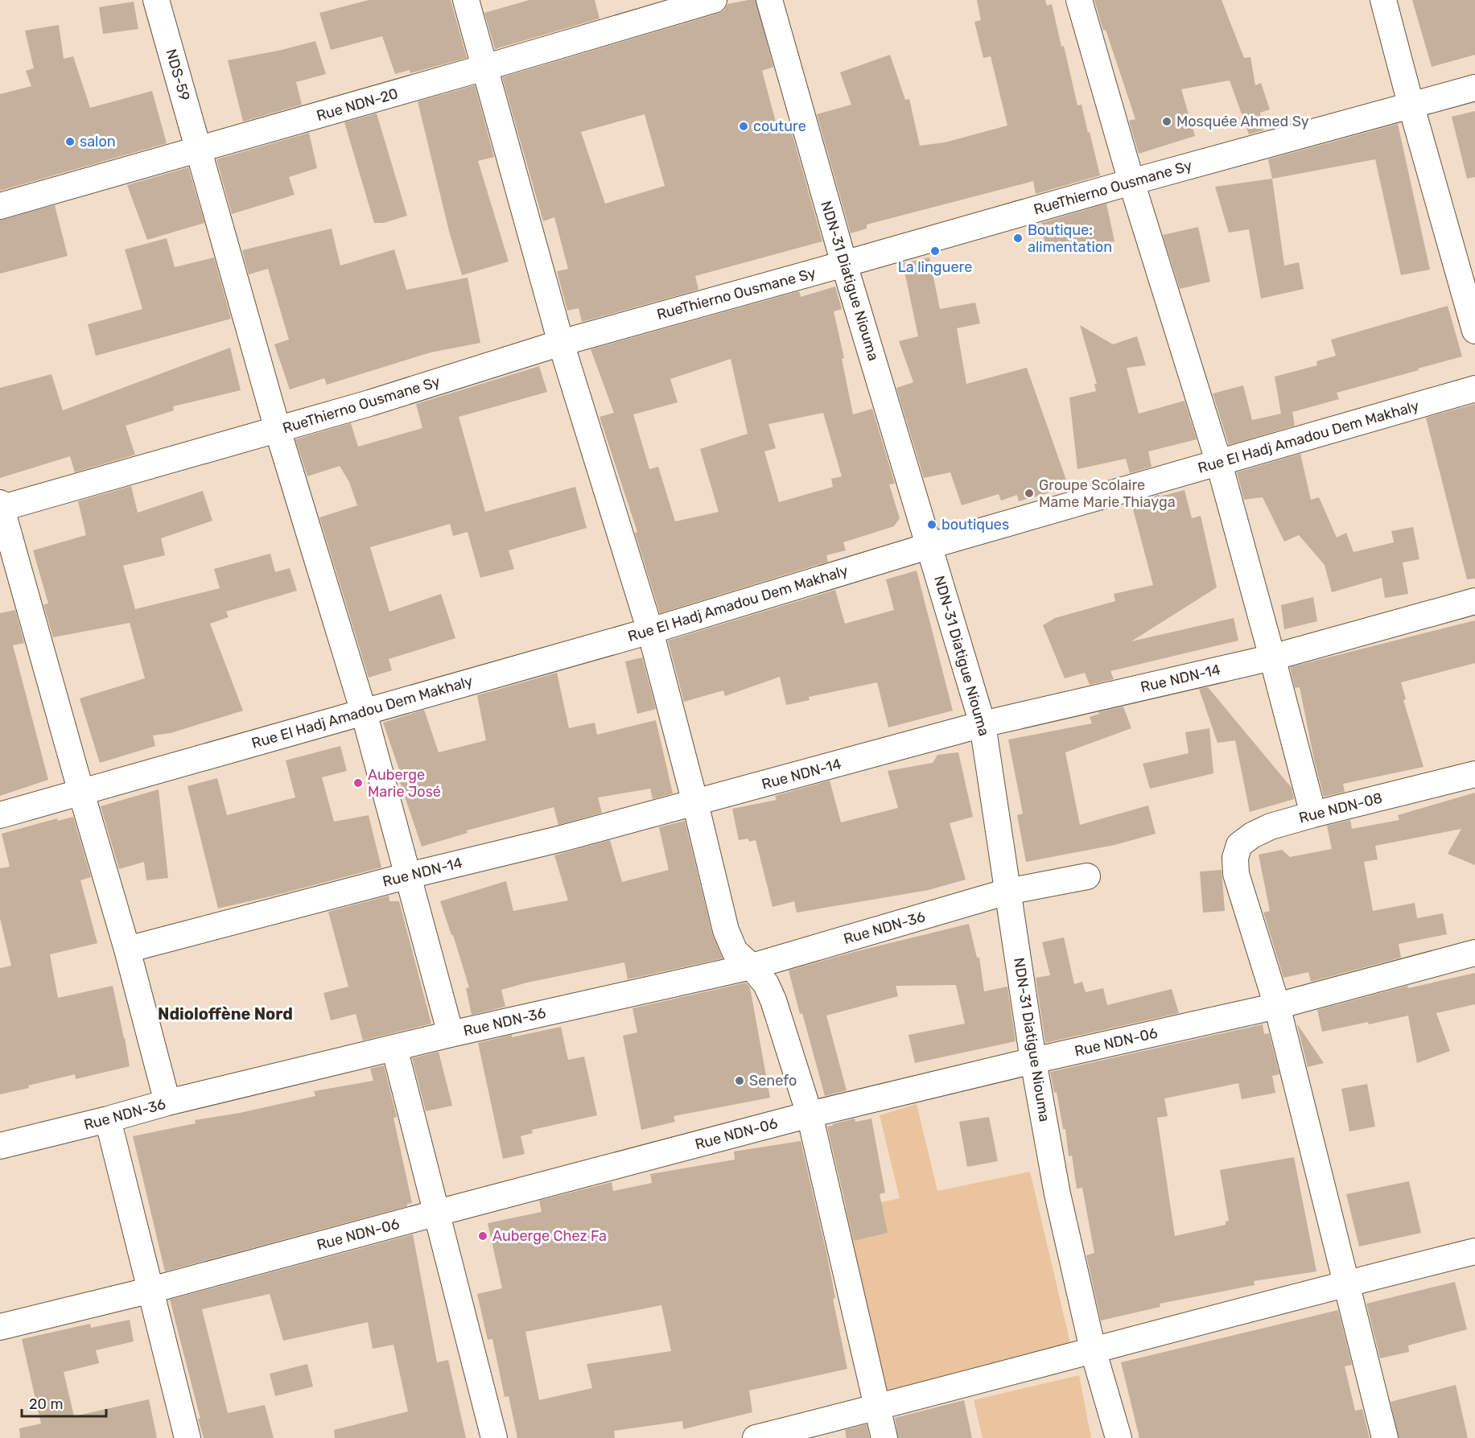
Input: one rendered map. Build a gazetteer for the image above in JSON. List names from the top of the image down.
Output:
{
  "streets": {
    "street": [
      "NDS-59",
      "Rue NDN-20",
      "RueThierno Ousmane Sy",
      "NDN-31 Diatigue Niouma",
      "Rue El Hadj Amadou Dem Makhaly",
      "Rue NDN-14",
      "Rue NDN-08",
      "Rue NDN-36",
      "Rue NDN-06"
    ]
  },
  "crossings": [
    ["NDS-59", "Rue NDN-20"],
    ["NDS-59", "RueThierno Ousmane Sy"],
    ["NDS-59", "Rue El Hadj Amadou Dem Makhaly"],
    ["NDS-59", "Rue NDN-14"],
    ["NDS-59", "Rue NDN-36"],
    ["RueThierno Ousmane Sy", "NDN-31 Diatigue Niouma"],
    ["NDN-31 Diatigue Niouma", "Rue El Hadj Amadou Dem Makhaly"],
    ["NDN-31 Diatigue Niouma", "Rue NDN-14"],
    ["NDN-31 Diatigue Niouma", "Rue NDN-36"],
    ["NDN-31 Diatigue Niouma", "Rue NDN-06"],
    ["Rue NDN-08", "Rue NDN-06"]
  ],
  "districts": ["Ndioloffène Nord"],
  "places": [
    "Mosquée Ahmed Sy",
    "couture",
    "salon",
    "Boutique: alimentation",
    "La linguere",
    "Groupe Scolaire Mame Marie Thiayga",
    "boutiques",
    "Auberge Marie José",
    "Senefo",
    "Auberge Chez Fa"
  ],
  "scale_bar": "20 m"
}
